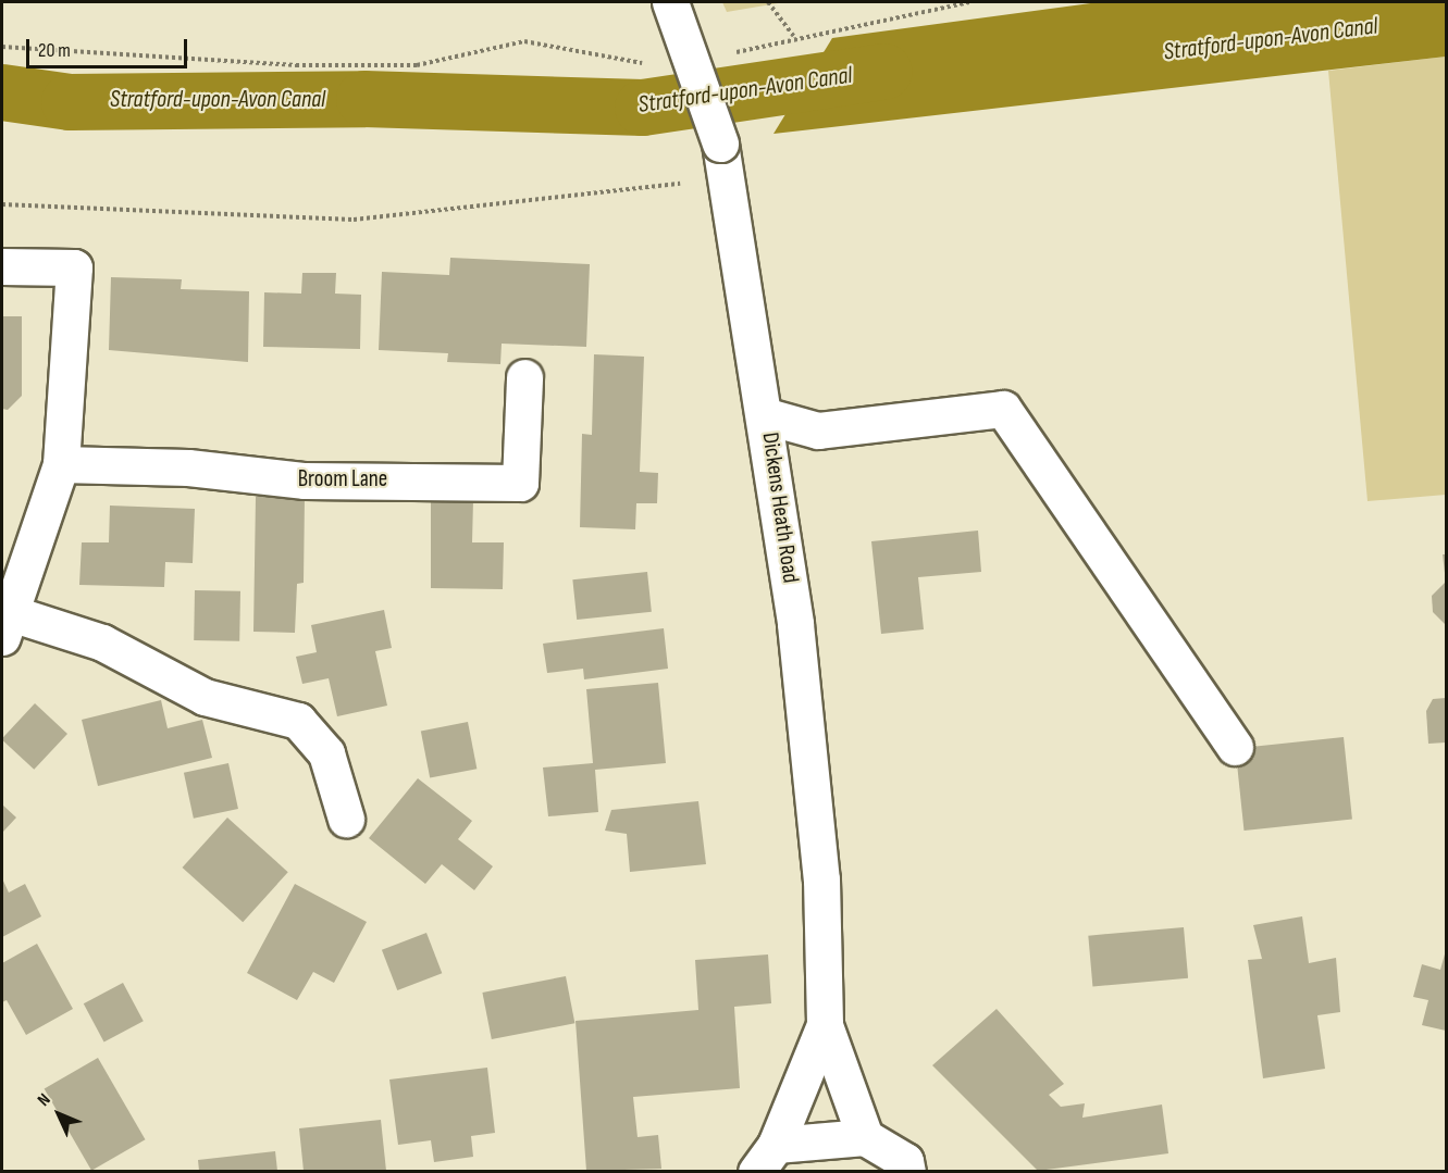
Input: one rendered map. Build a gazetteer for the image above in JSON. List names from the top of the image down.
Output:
{
  "streets": {
    "street": ["Broom Lane", "Dickens Heath Road"]
  },
  "water": ["Stratford-upon-Avon Canal"],
  "scale_bar": "20 m",
  "north": "top left"
}
